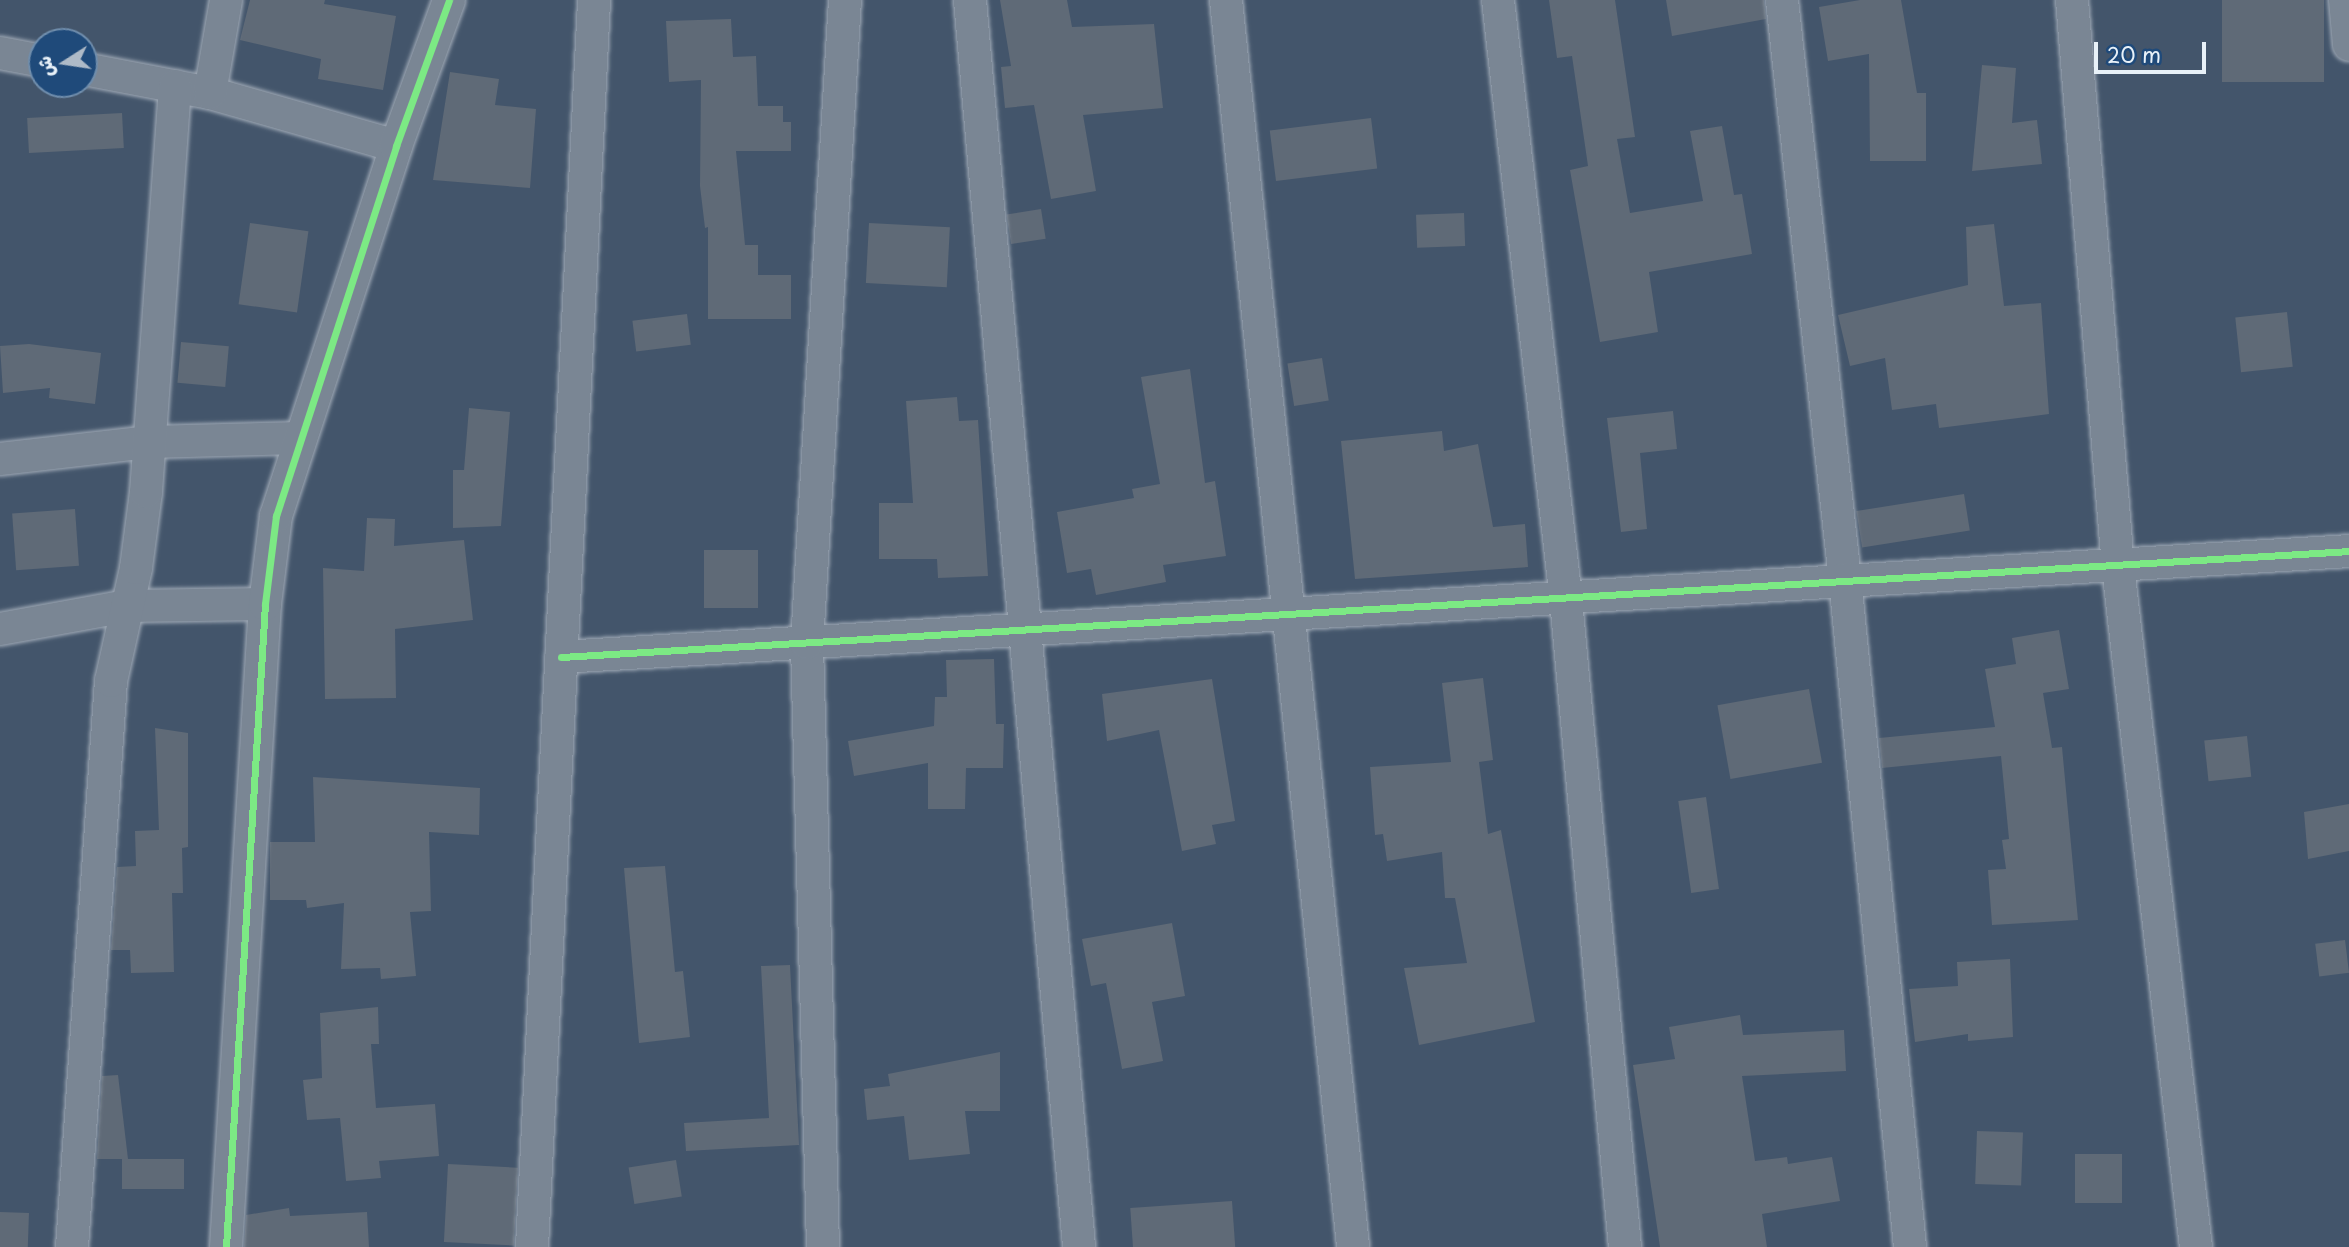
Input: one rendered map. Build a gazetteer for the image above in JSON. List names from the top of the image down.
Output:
{
  "scale_bar": "20 m",
  "north": "left"
}
